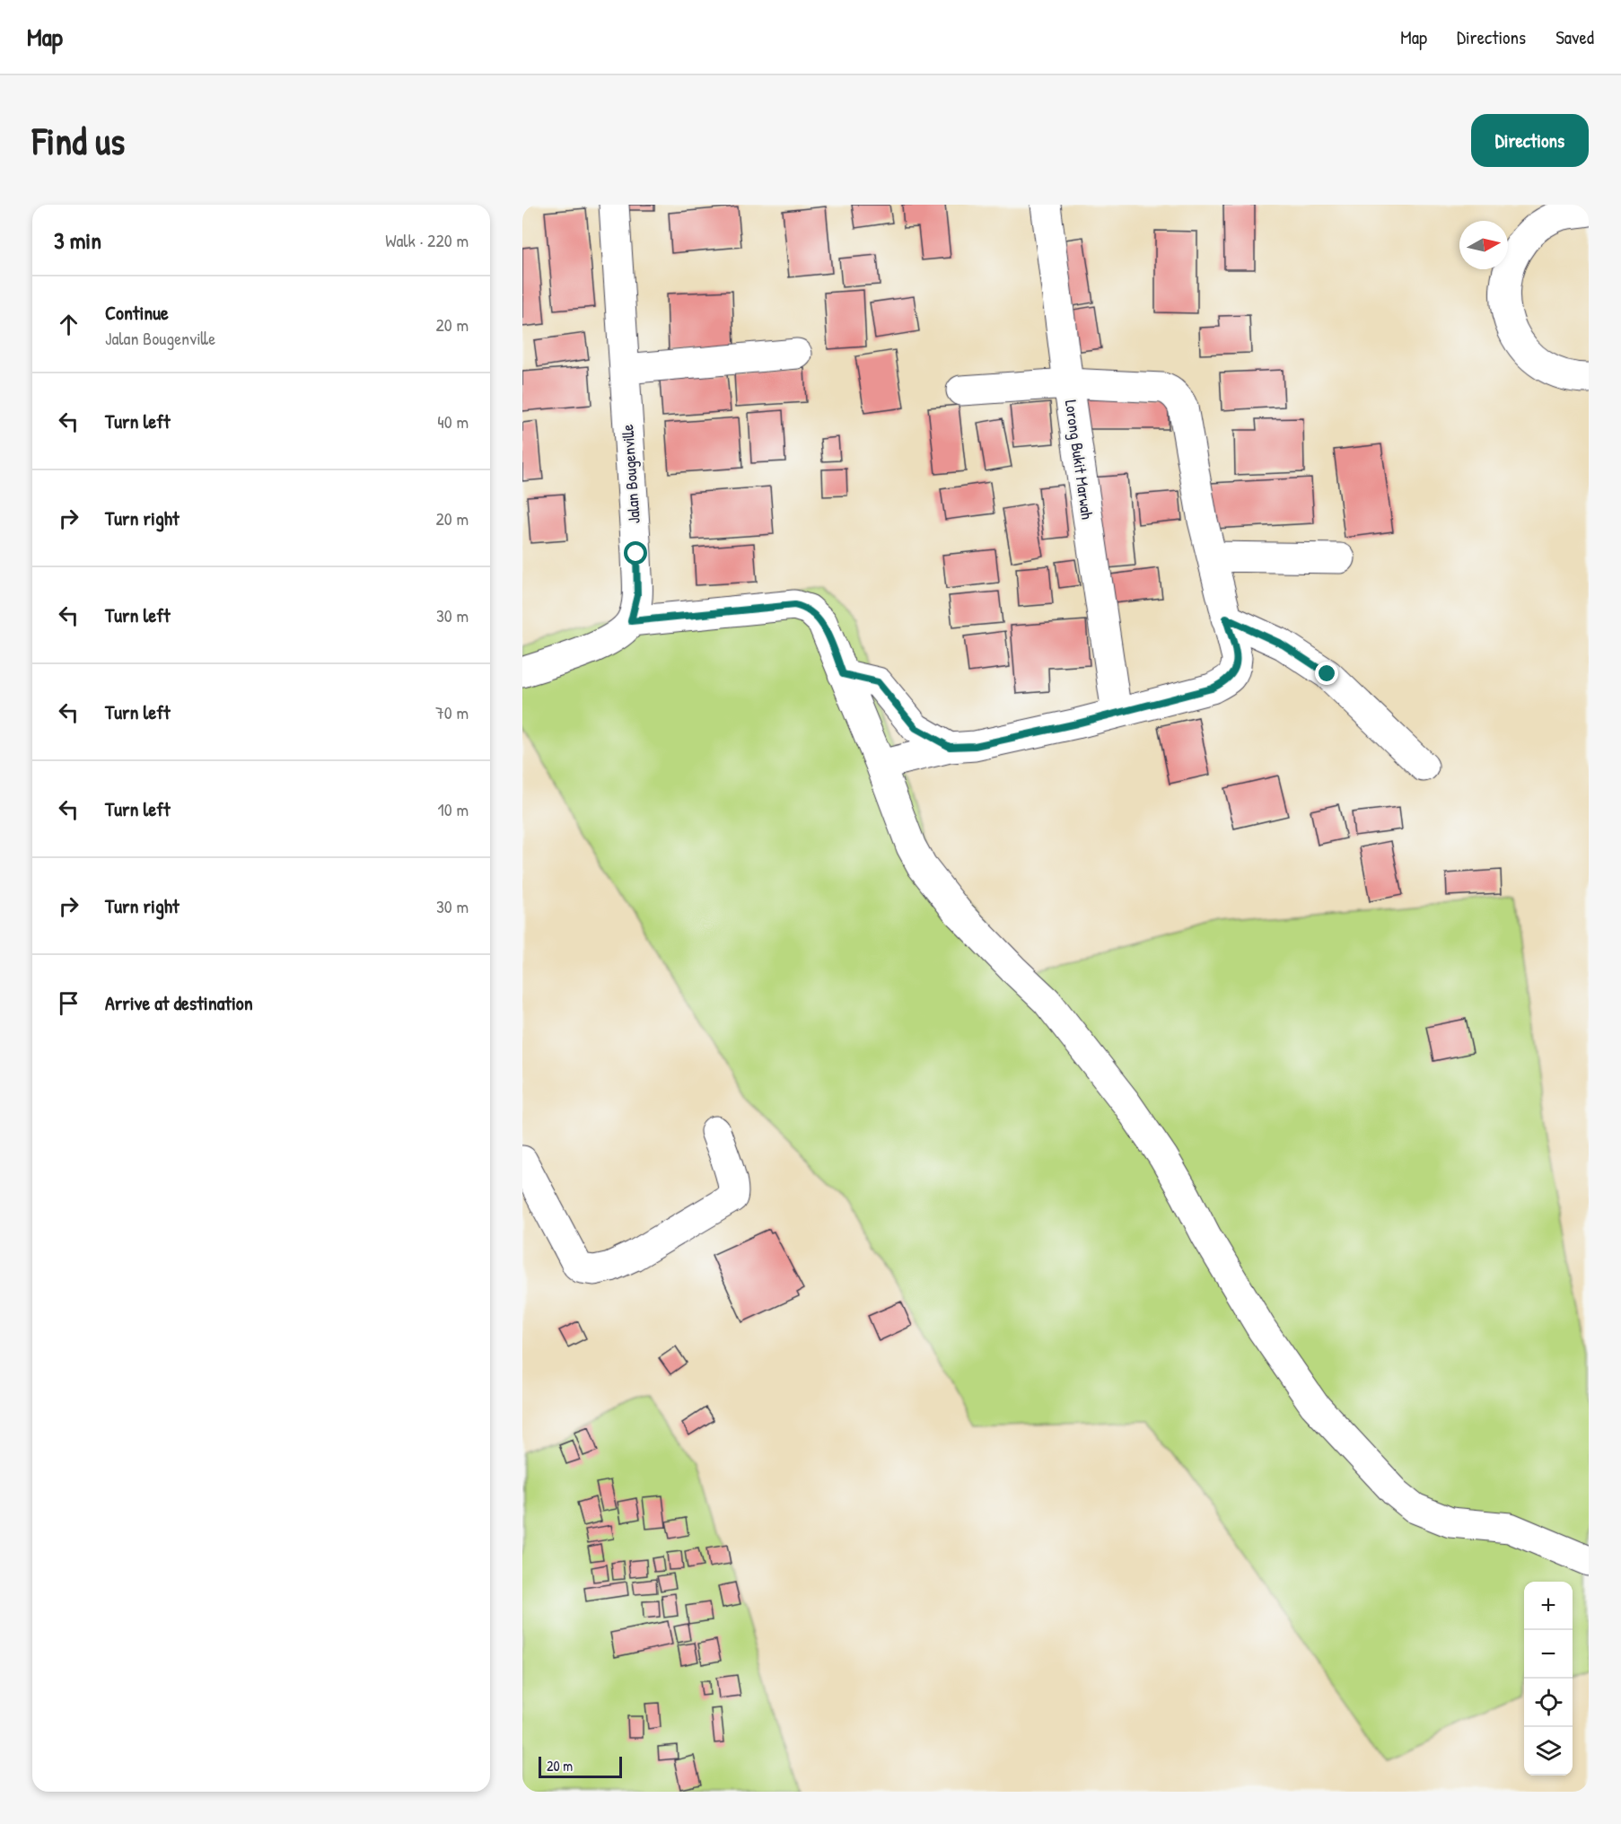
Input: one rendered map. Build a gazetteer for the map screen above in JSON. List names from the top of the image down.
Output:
{
  "streets": {
    "street": ["Lorong Bukit Marwah", "Jalan Bougenville"]
  },
  "scale_bar": "20 m",
  "north": "right",
  "page": {
    "header": "Map",
    "nav": ["Map", "Directions", "Saved"],
    "buttons": "Directions",
    "title": "Find us",
    "heading": ["3 min", "Walk · 220 m"],
    "list": [
      ["Continue", "Jalan Bougenville", "20 m"],
      ["Turn left", "40 m"],
      ["Turn right", "20 m"],
      ["Turn left", "30 m"],
      ["Turn left", "70 m"],
      ["Turn left", "10 m"],
      ["Turn right", "30 m"],
      "Arrive at destination"
    ],
    "map_buttons": ["+", "−"],
    "scale": "20 m"
  }
}
